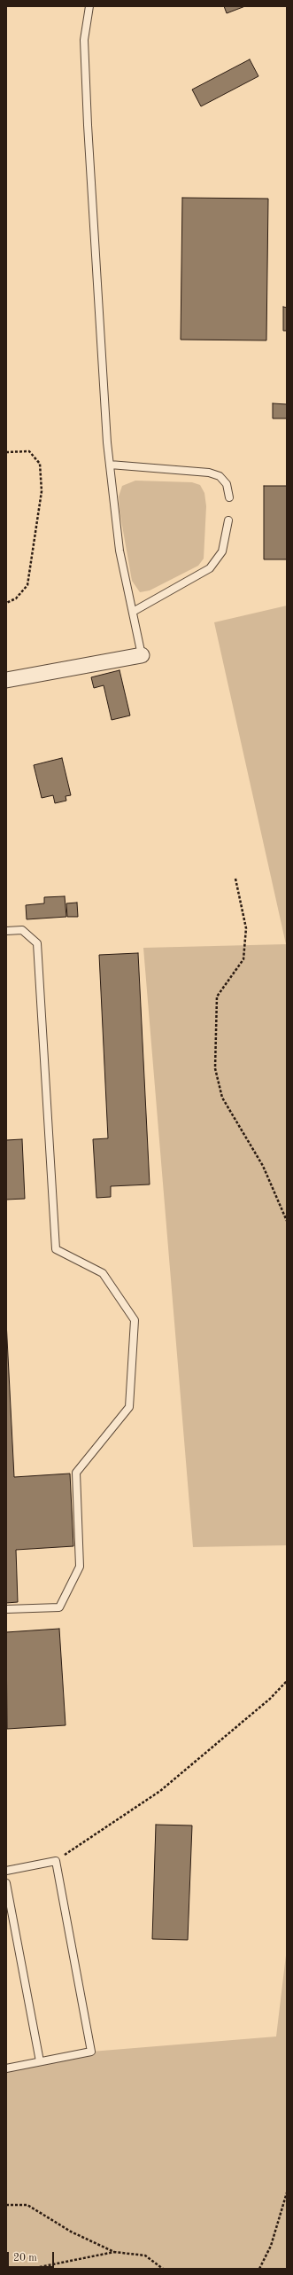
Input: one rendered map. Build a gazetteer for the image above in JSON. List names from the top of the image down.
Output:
{
  "scale_bar": "20 m"
}
